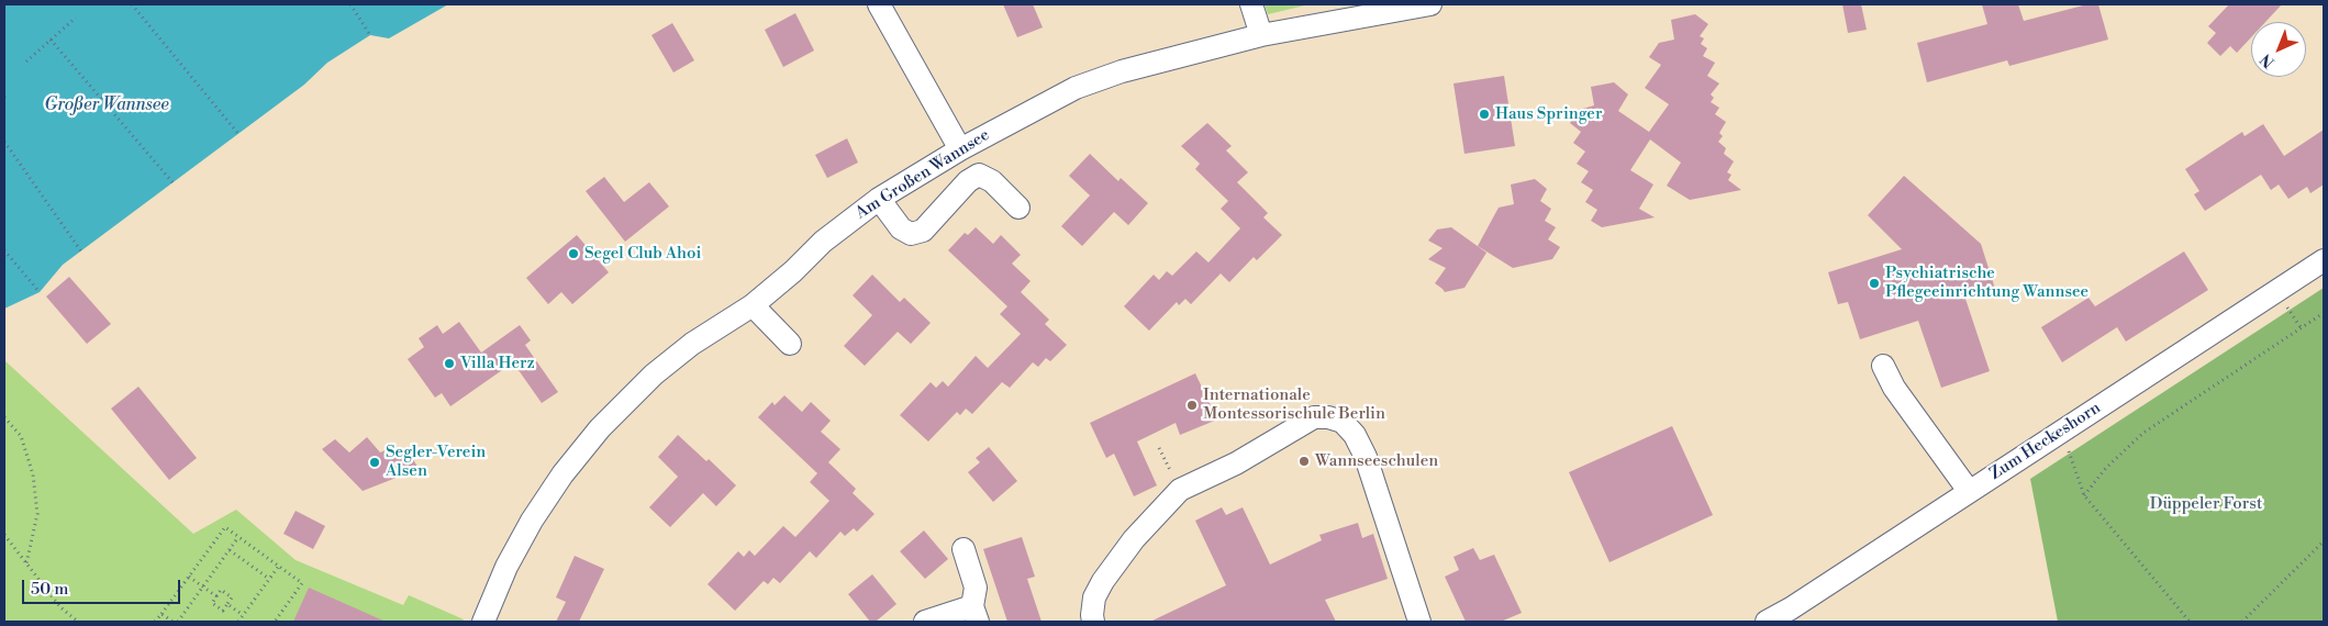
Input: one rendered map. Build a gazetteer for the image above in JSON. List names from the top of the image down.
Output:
{
  "streets": {
    "street": ["Am Großen Wannsee", "Zum Heckeshorn"]
  },
  "water": ["Großer Wannsee"],
  "parks": ["Düppeler Forst"],
  "places": [
    "Haus Springer",
    "Segel Club Ahoi",
    "Psychiatrische Pflegeeinrichtung Wannsee",
    "Villa Herz",
    "Internationale Montessorischule Berlin",
    "Wannseeschulen",
    "Segler-Verein Alsen"
  ],
  "scale_bar": "50 m",
  "north": "bottom left"
}
